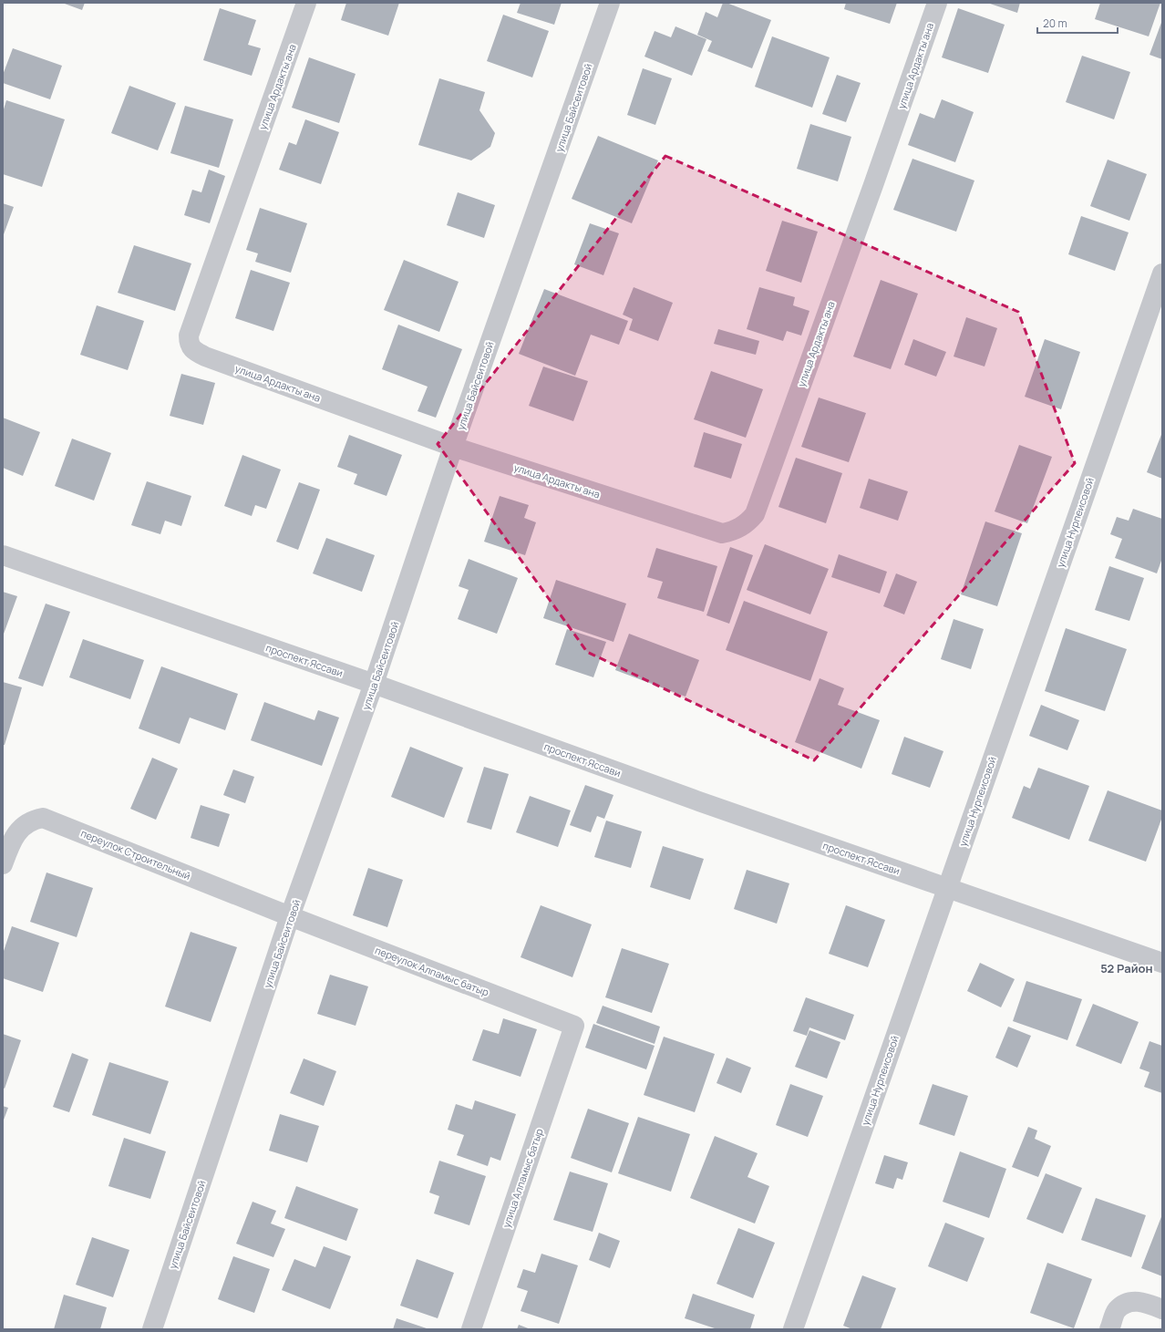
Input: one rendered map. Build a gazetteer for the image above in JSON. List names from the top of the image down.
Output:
{
  "streets": {
    "street": [
      "улица Ардакты ана",
      "улица Байсеитовой",
      "улица Нурпеисовой",
      "проспект Яссави",
      "переулок Строительный",
      "переулок Алпамыс батыр",
      "улица Алпамыс батыр"
    ]
  },
  "crossings": [
    ["улица Ардакты ана", "улица Байсеитовой"],
    ["улица Байсеитовой", "проспект Яссави"],
    ["улица Байсеитовой", "переулок Строительный"],
    ["улица Байсеитовой", "переулок Алпамыс батыр"],
    ["улица Нурпеисовой", "проспект Яссави"],
    ["переулок Строительный", "переулок Алпамыс батыр"],
    ["переулок Алпамыс батыр", "улица Алпамыс батыр"]
  ],
  "districts": ["52 Район"],
  "scale_bar": "20 m"
}
